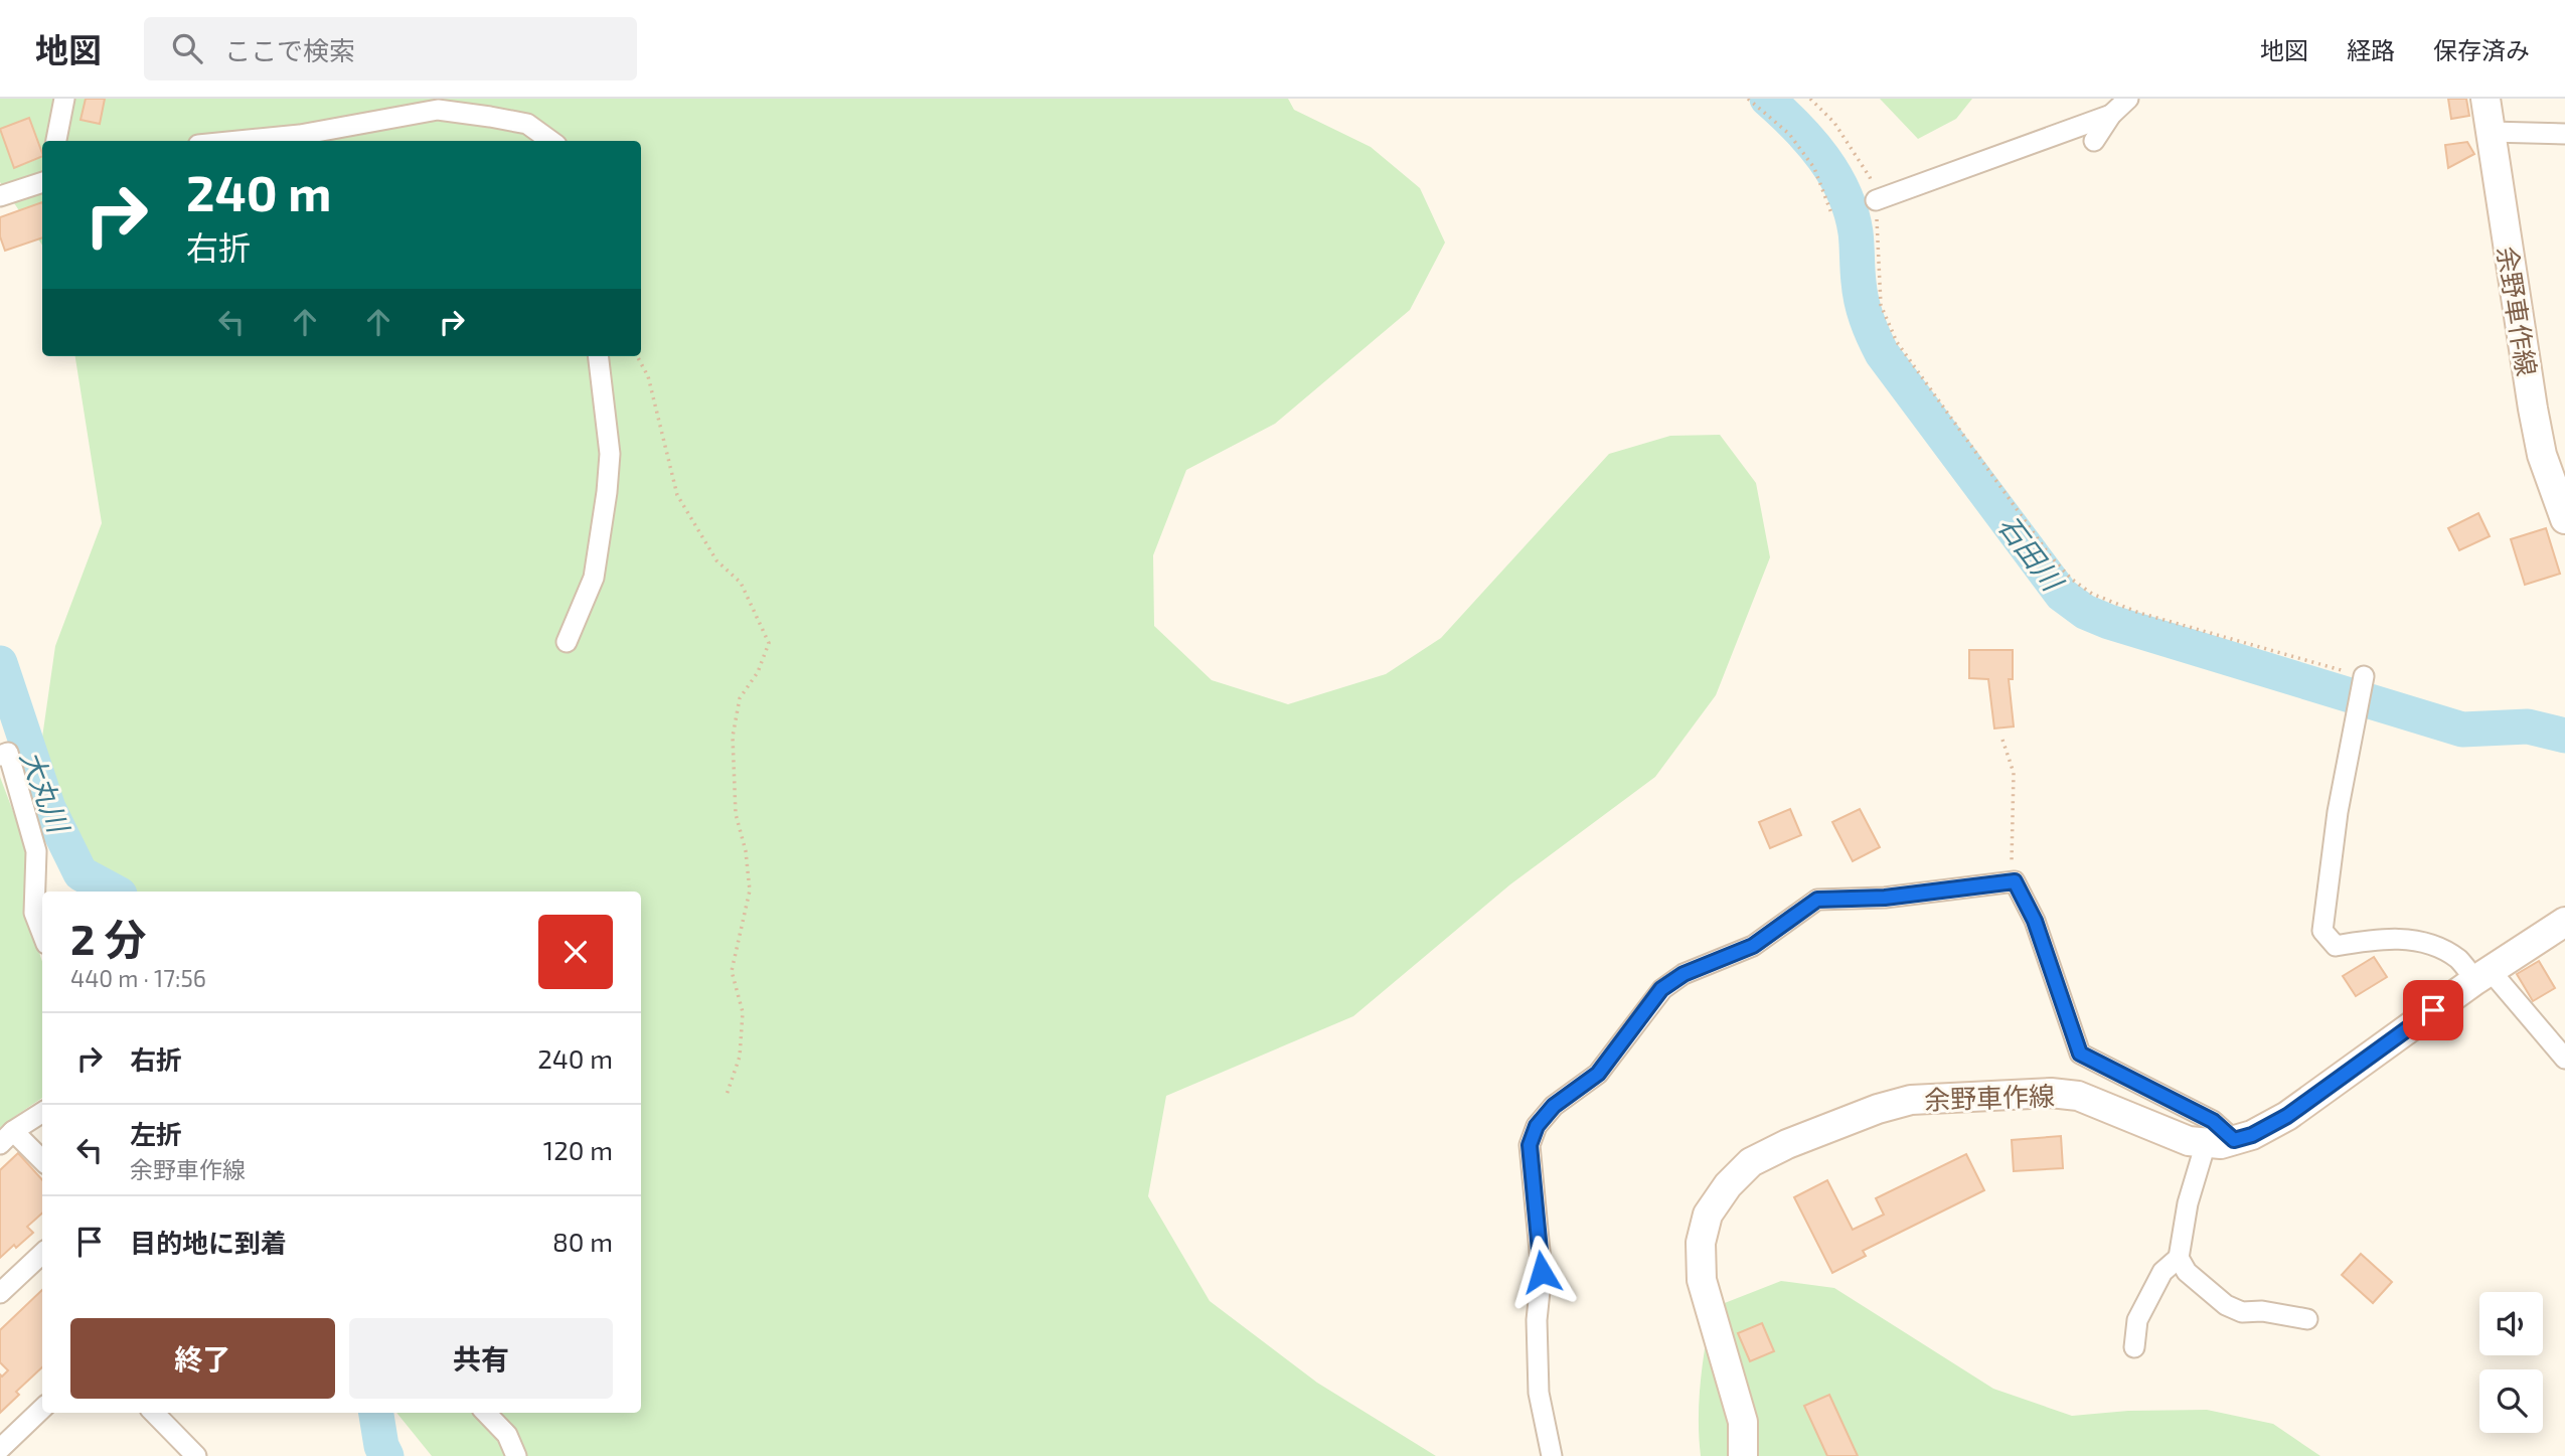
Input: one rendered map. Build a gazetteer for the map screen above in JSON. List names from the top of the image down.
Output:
{
  "streets": {
    "main road": ["余野車作線"]
  },
  "water": ["石田川", "大丸川"],
  "page": {
    "header": "地図",
    "search": "ここで検索",
    "nav": ["地図", "経路", "保存済み"],
    "turn": ["240 m", "右折"],
    "heading": ["2 分", "440 m · 17:56"],
    "list": [
      {
        "name": "右折",
        "value": "240 m"
      },
      {
        "name": "左折",
        "note": "余野車作線",
        "value": "120 m"
      },
      {
        "name": "目的地に到着",
        "value": "80 m"
      }
    ],
    "buttons": ["終了", "共有"]
  }
}
